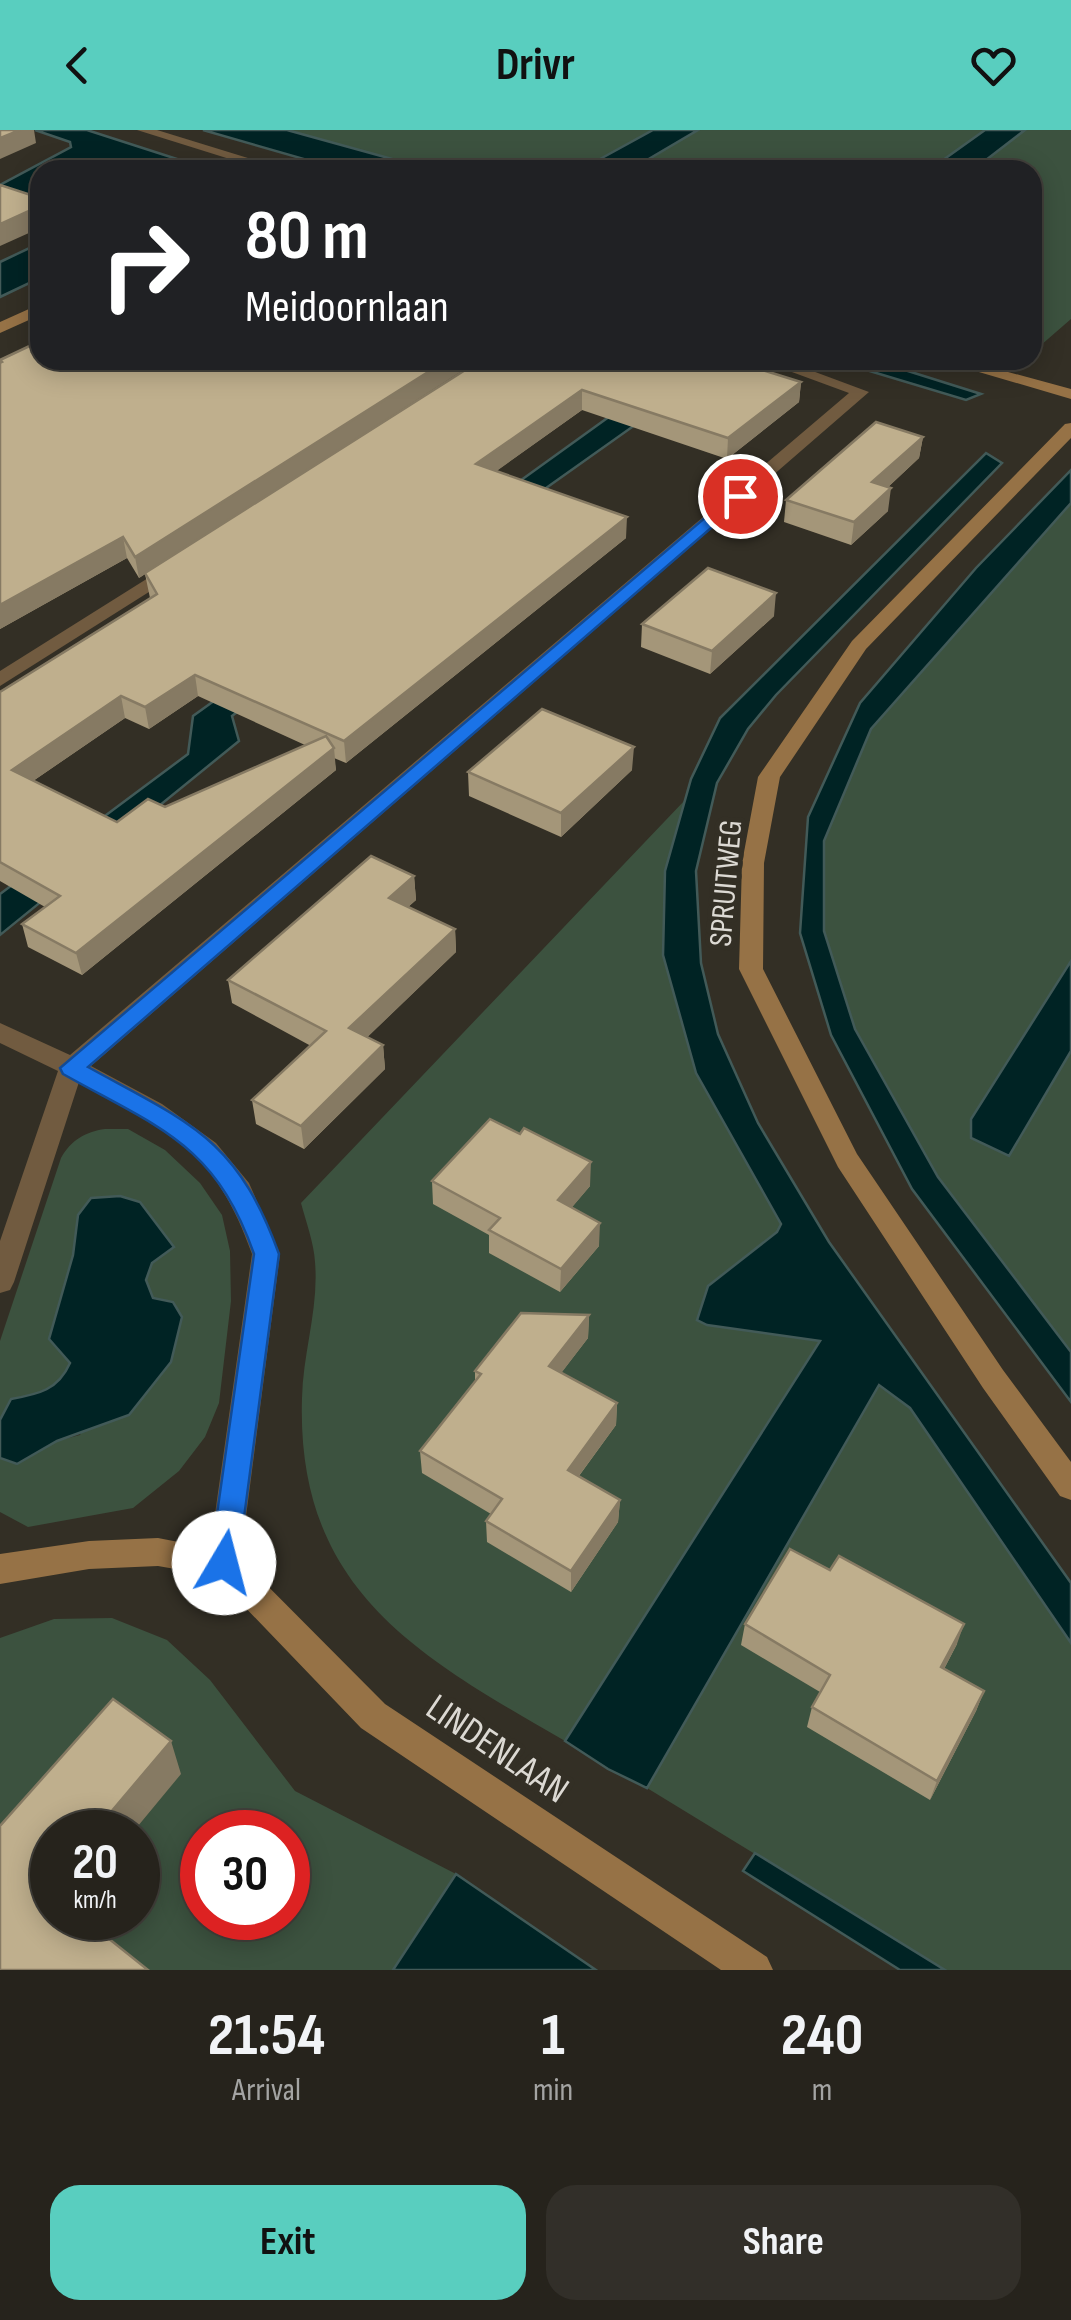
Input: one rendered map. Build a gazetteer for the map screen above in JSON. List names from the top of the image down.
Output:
{
  "streets": {
    "main road": ["SPRUITWEG", "LINDENLAAN"]
  },
  "page": {
    "header": "Drivr",
    "turn": ["80 m", "Meidoornlaan"],
    "speed": "20 km/h",
    "limit": "30",
    "eta": [
      "21:54",
      "Arrival",
      "1",
      "min",
      "240",
      "m"
    ],
    "buttons": ["Exit", "Share"]
  }
}
